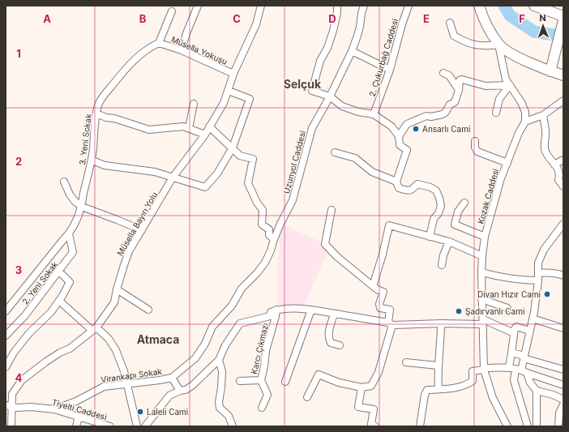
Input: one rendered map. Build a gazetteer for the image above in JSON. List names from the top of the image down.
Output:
{
  "streets": {
    "street": [
      "Müsella Yokuşu",
      "2. Çukurbağ Caddesi",
      "3. Yeni Sokak",
      "Uzunyol Caddesi",
      "Kozak Caddesi",
      "Müsella Bayırı Yolu",
      "2. Yeni Sokak",
      "Karcı Çıkmazı",
      "Virankapı Sokak",
      "Tiyelti Caddesi"
    ]
  },
  "crossings": [
    ["Müsella Yokuşu", "3. Yeni Sokak"],
    ["Müsella Yokuşu", "Müsella Bayırı Yolu"],
    ["3. Yeni Sokak", "2. Yeni Sokak"],
    ["Uzunyol Caddesi", "Virankapı Sokak"],
    ["Müsella Bayırı Yolu", "Tiyelti Caddesi"],
    ["Virankapı Sokak", "Tiyelti Caddesi"]
  ],
  "districts": ["Selçuk", "Atmaca"],
  "places": [
    "Ansarlı Cami",
    "Divan Hızır Cami",
    "Şadırvanlı Cami",
    "Laleli Cami"
  ],
  "north": "top",
  "grid": {
    "columns": [
      "A",
      "B",
      "C",
      "D",
      "E",
      "F"
    ],
    "rows": [
      "1",
      "2",
      "3",
      "4"
    ]
  }
}
